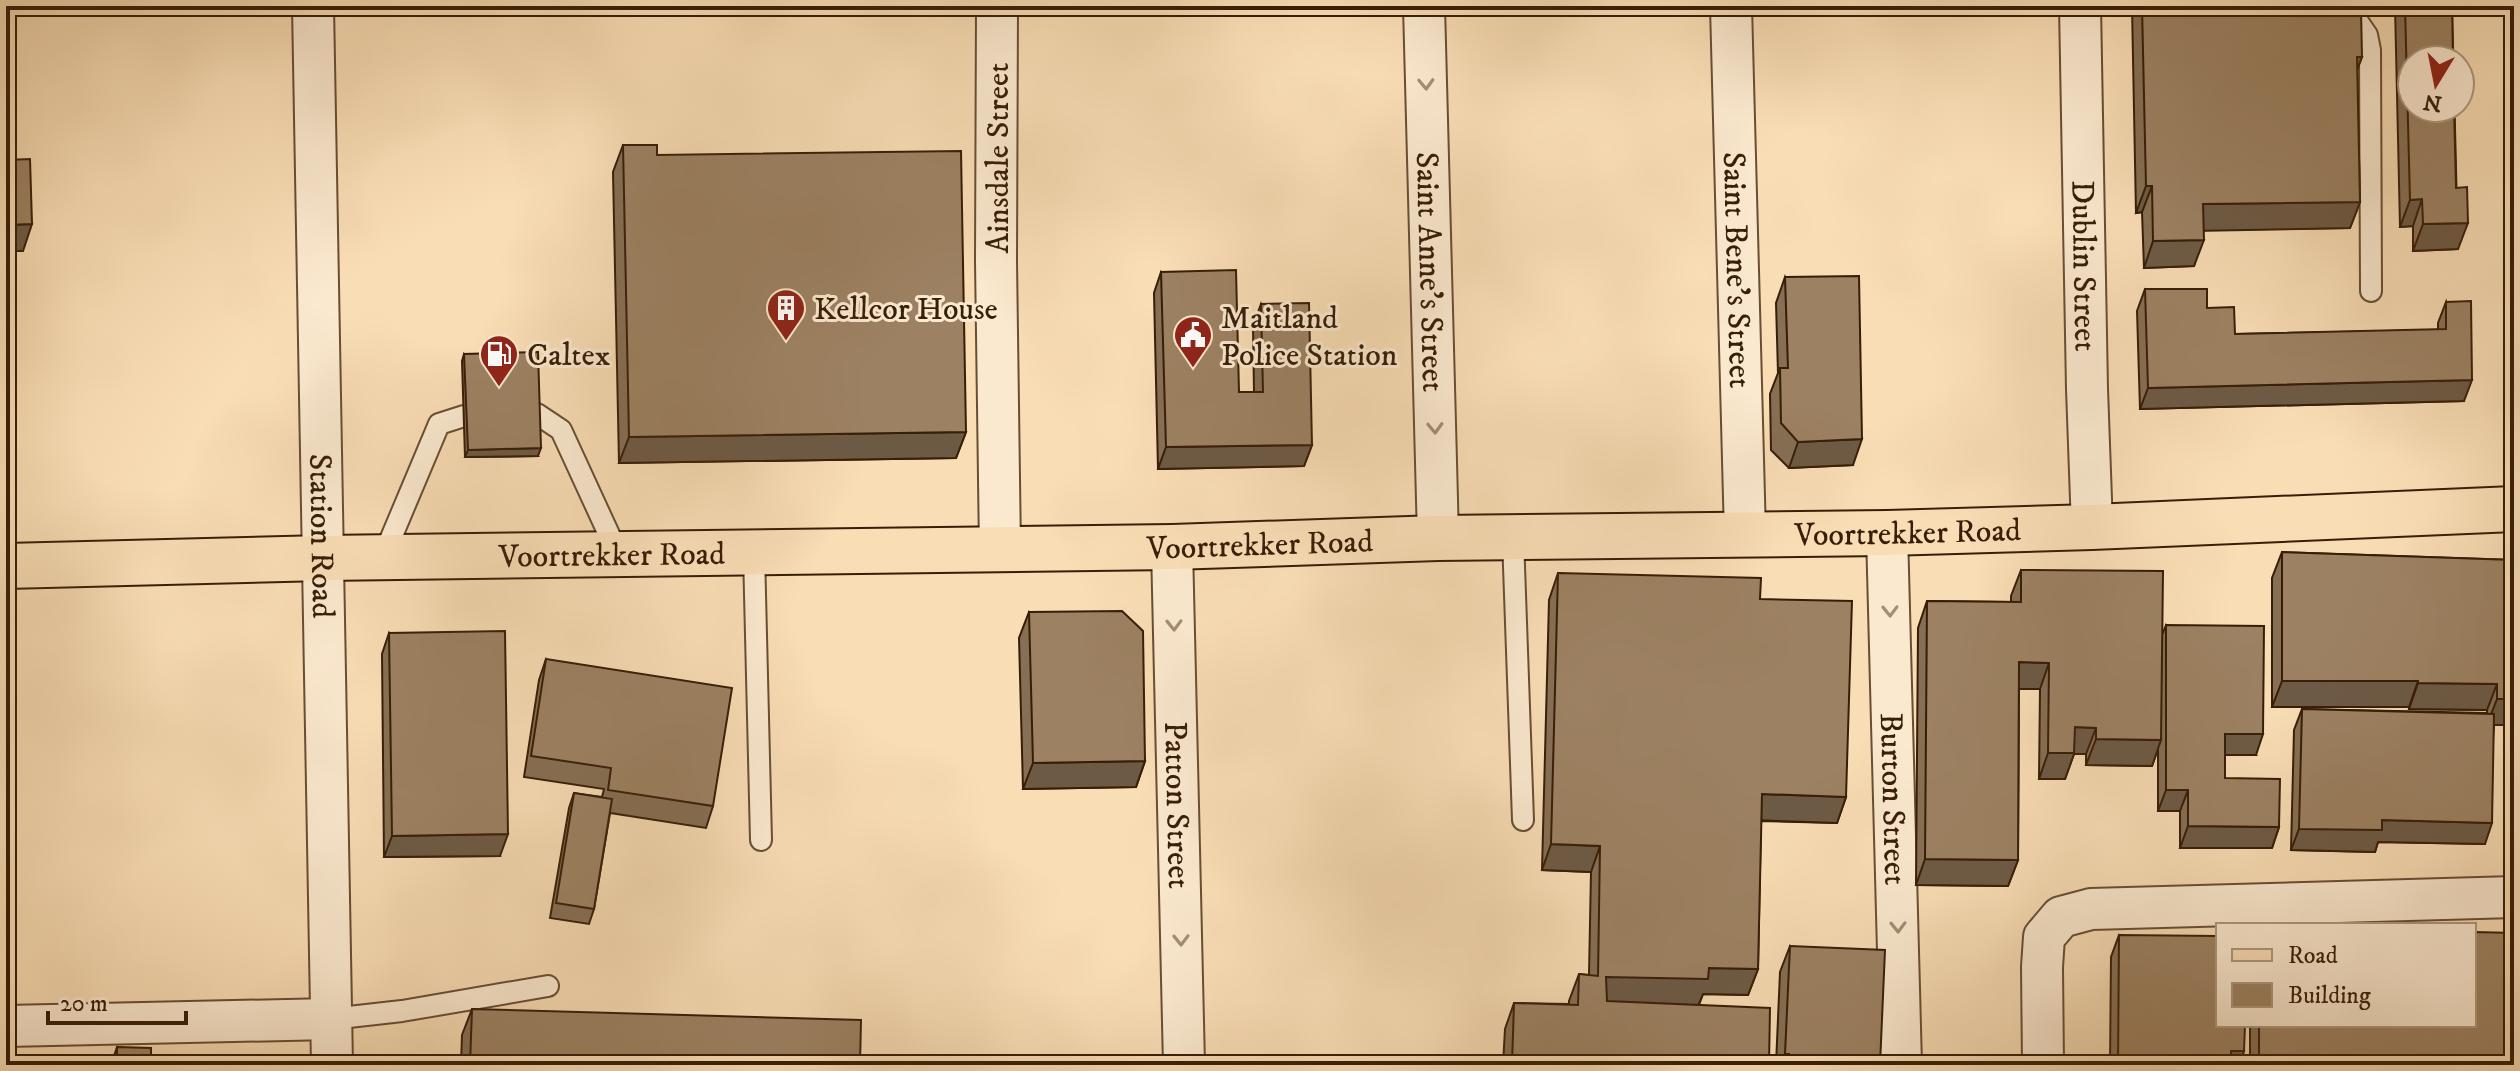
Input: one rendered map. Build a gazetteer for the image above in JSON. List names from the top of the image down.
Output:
{
  "streets": {
    "main road": ["Voortrekker Road"],
    "street": [
      "Ainsdale Street",
      "Dublin Street",
      "Saint Bene's Street",
      "Saint Anne's Street",
      "Station Road",
      "Burton Street",
      "Patton Street"
    ]
  },
  "crossings": [
    ["Ainsdale Street", "Voortrekker Road"],
    ["Dublin Street", "Voortrekker Road"],
    ["Saint Bene's Street", "Voortrekker Road"],
    ["Saint Anne's Street", "Voortrekker Road"],
    ["Voortrekker Road", "Station Road"],
    ["Voortrekker Road", "Burton Street"],
    ["Voortrekker Road", "Patton Street"]
  ],
  "one_way": ["Saint Anne's Street", "Burton Street", "Patton Street"],
  "places": {
    "building": ["Kellcor House"],
    "public building": ["Maitland Police Station"],
    "fuel station": ["Caltex"]
  },
  "legend": ["Road", "Building"],
  "scale_bar": "20 m",
  "north": "bottom"
}
